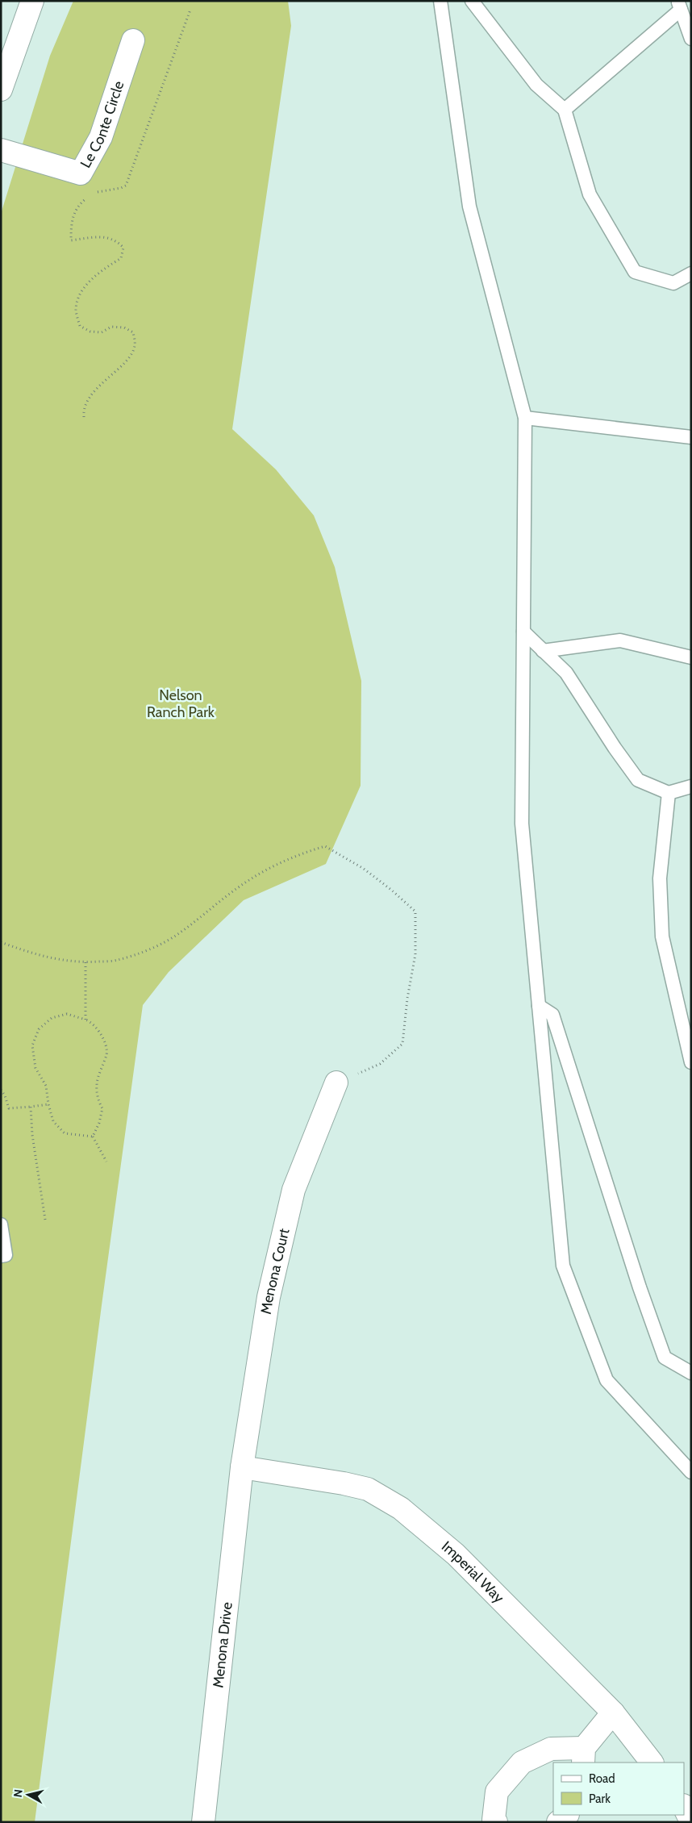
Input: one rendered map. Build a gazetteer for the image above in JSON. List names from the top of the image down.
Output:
{
  "streets": {
    "street": [
      "Le Conte Circle",
      "Menona Court",
      "Imperial Way",
      "Menona Drive"
    ]
  },
  "crossings": [
    ["Menona Court", "Imperial Way"],
    ["Menona Court", "Menona Drive"],
    ["Imperial Way", "Menona Drive"]
  ],
  "parks": ["Nelson Ranch Park"],
  "legend": ["Road", "Park"],
  "north": "left"
}
